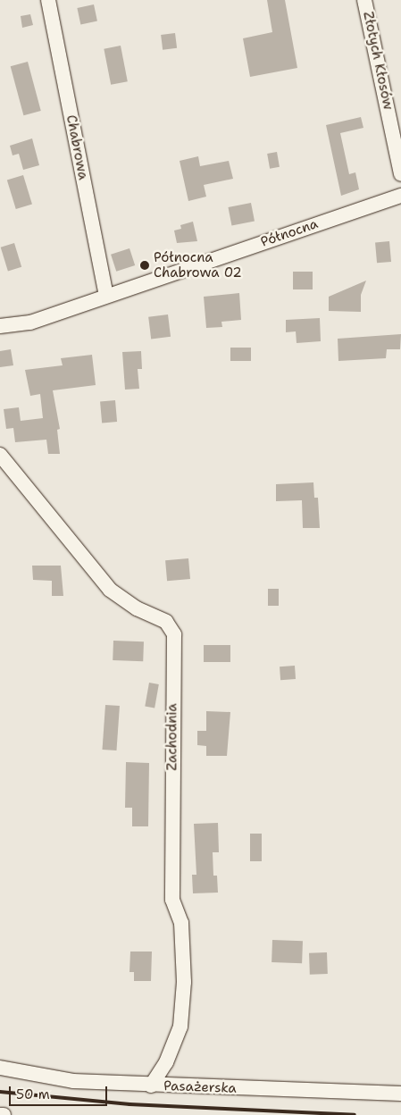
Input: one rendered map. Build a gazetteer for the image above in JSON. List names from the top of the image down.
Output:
{
  "streets": {
    "street": [
      "Złotych Kłosów",
      "Chabrowa",
      "Północna",
      "Zachodnia",
      "Pasażerska"
    ]
  },
  "crossings": [
    ["Chabrowa", "Północna"],
    ["Zachodnia", "Pasażerska"]
  ],
  "places": ["Północna Chabrowa 02"],
  "scale_bar": "50 m"
}
